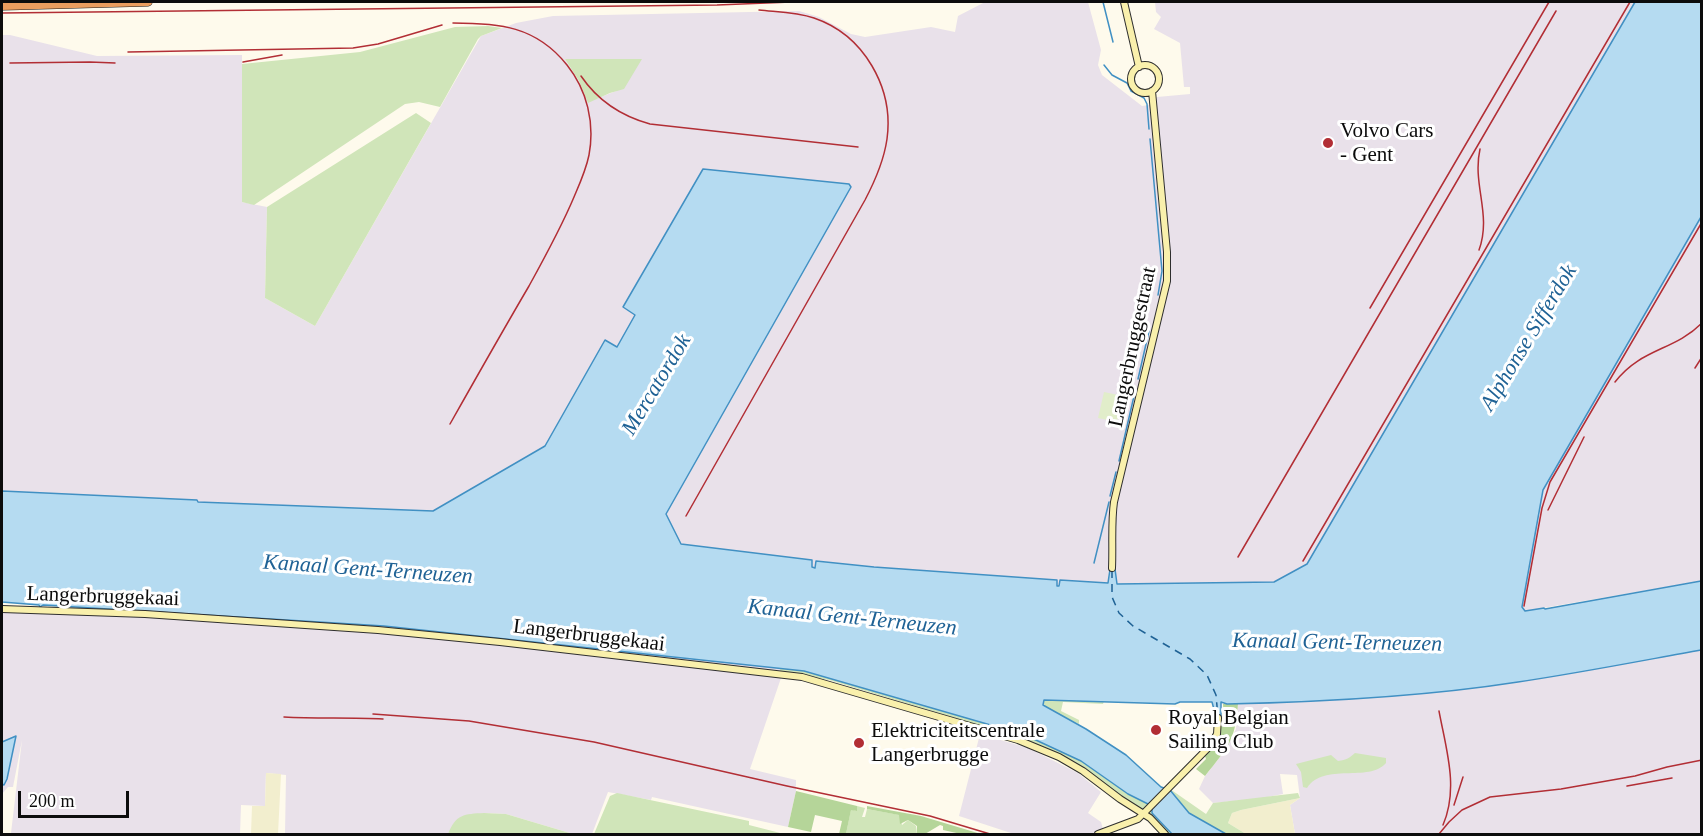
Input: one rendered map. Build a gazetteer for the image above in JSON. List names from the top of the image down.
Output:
{
  "streets": {
    "main road": ["Langerbruggestraat", "Langerbruggekaai"]
  },
  "water": ["Alphonse Sifferdok", "Mercatordok", "Kanaal Gent-Terneuzen"],
  "places": ["Volvo Cars - Gent", "Royal Belgian Sailing Club", "Elektriciteitscentrale Langerbrugge"],
  "scale_bar": "200 m"
}
